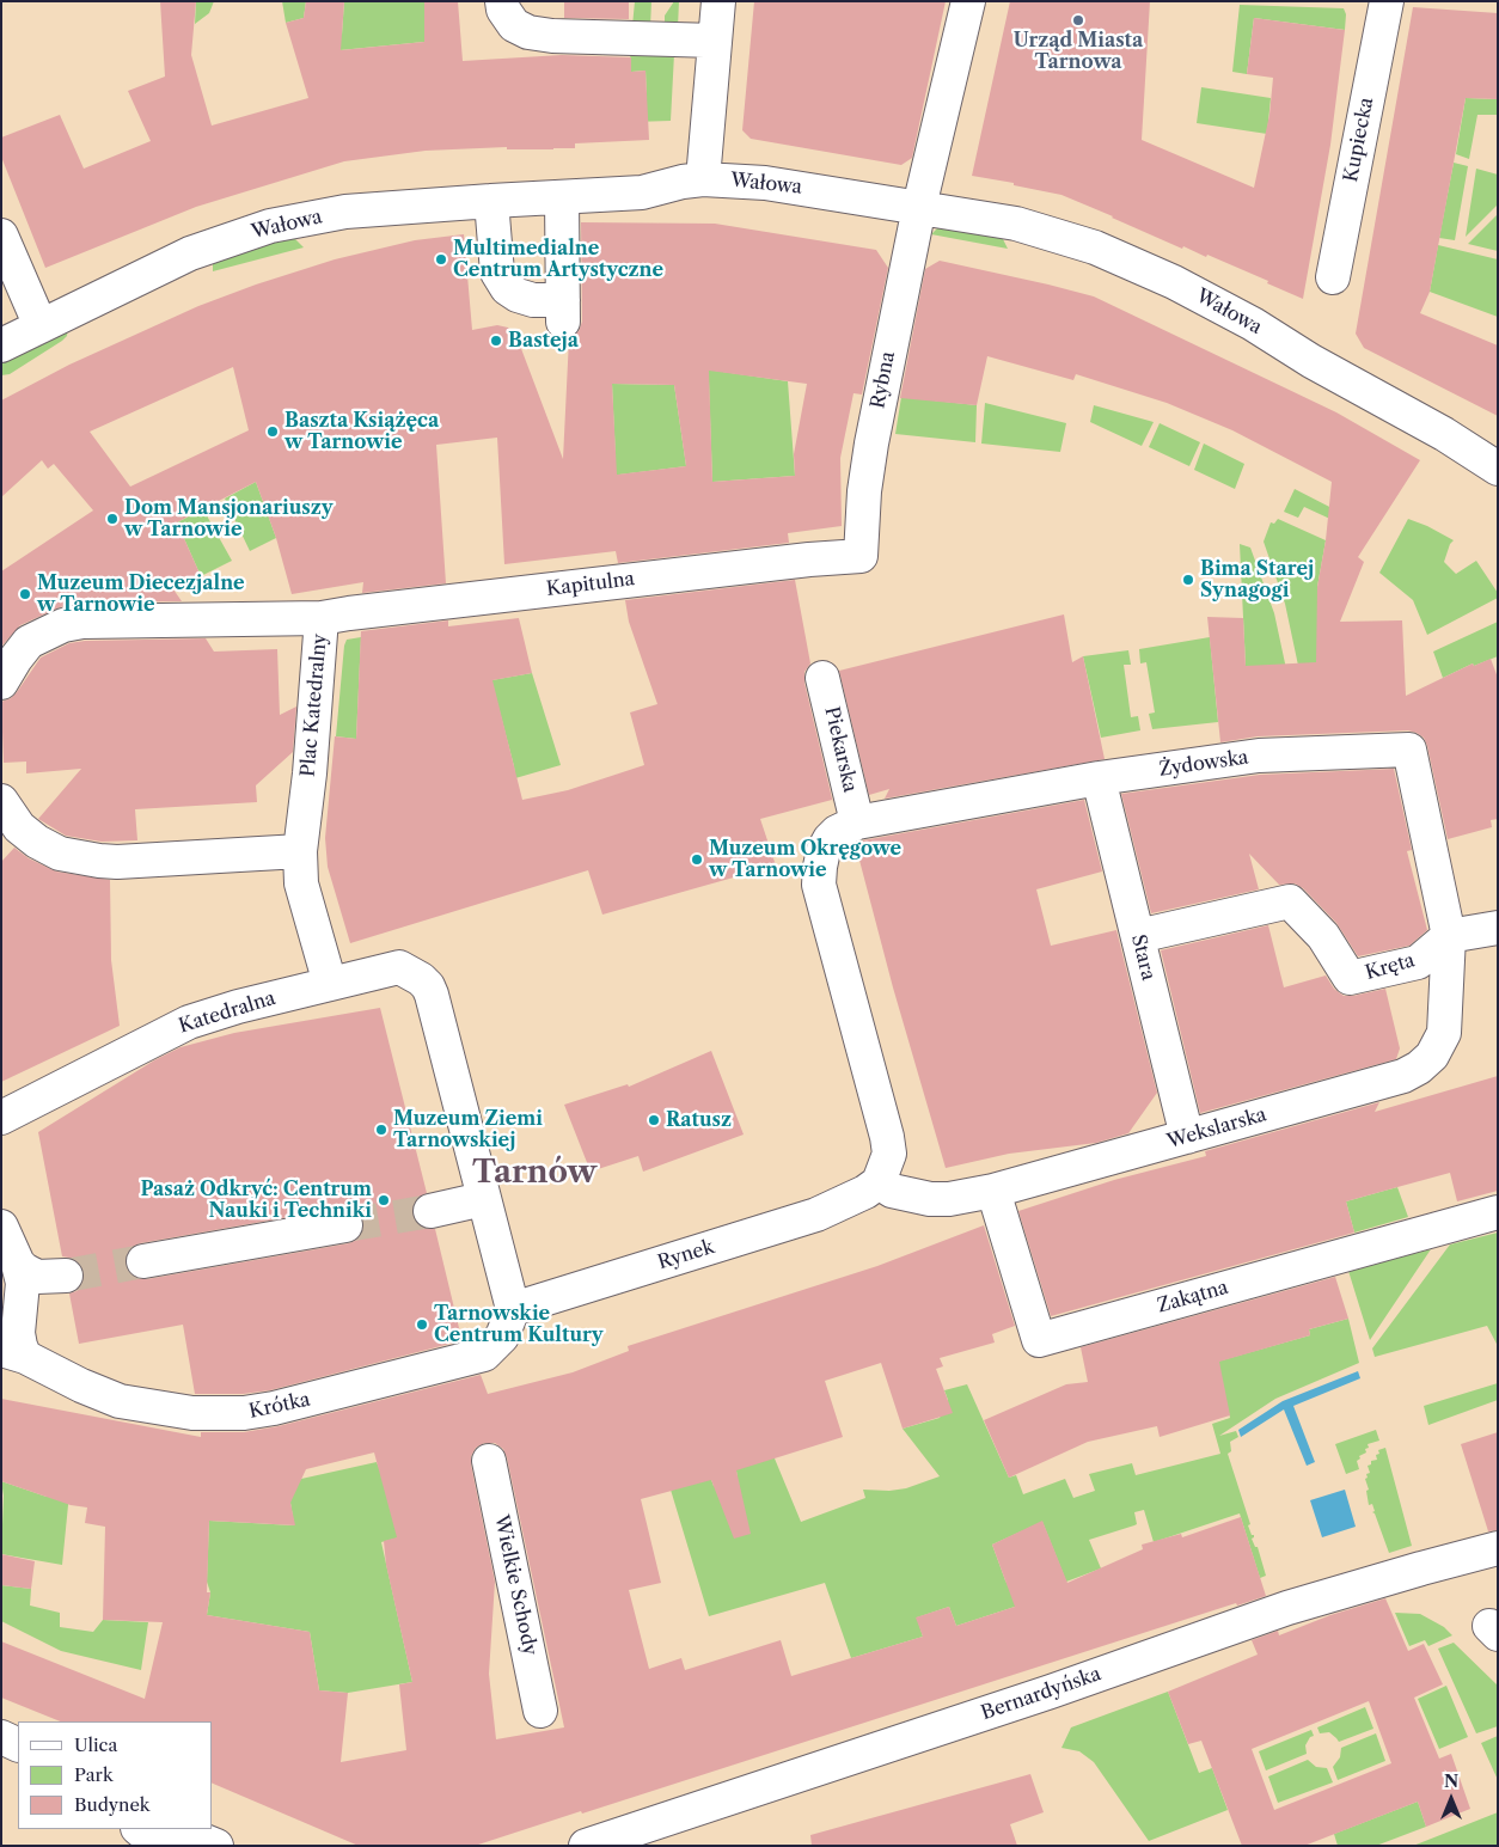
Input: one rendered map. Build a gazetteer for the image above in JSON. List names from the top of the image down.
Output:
{
  "streets": {
    "street": [
      "Kupiecka",
      "Wałowa",
      "Rybna",
      "Kapitulna",
      "Plac Katedralny",
      "Piekarska",
      "Żydowska",
      "Stara",
      "Kręta",
      "Katedralna",
      "Wekslarska",
      "Rynek",
      "Zakątna",
      "Krótka",
      "Wielkie Schody",
      "Bernardyńska"
    ]
  },
  "crossings": [
    ["Wałowa", "Rybna"],
    ["Rybna", "Kapitulna"],
    ["Kapitulna", "Plac Katedralny"],
    ["Plac Katedralny", "Katedralna"],
    ["Piekarska", "Żydowska"],
    ["Żydowska", "Stara"],
    ["Żydowska", "Kręta"],
    ["Żydowska", "Wekslarska"],
    ["Żydowska", "Rynek"],
    ["Stara", "Kręta"],
    ["Stara", "Wekslarska"],
    ["Kręta", "Wekslarska"],
    ["Wekslarska", "Rynek"],
    ["Wekslarska", "Zakątna"],
    ["Rynek", "Krótka"]
  ],
  "districts": ["Tarnów"],
  "places": [
    "Urząd Miasta Tarnowa",
    "Multimedialne Centrum Artystyczne",
    "Basteja",
    "Baszta Książęca w Tarnowie",
    "Dom Mansjonariuszy w Tarnowie",
    "Bima Starej Synagogi",
    "Muzeum Diecezjalne w Tarnowie",
    "Muzeum Okręgowe w Tarnowie",
    "Ratusz",
    "Muzeum Ziemi Tarnowskiej",
    "Pasaż Odkryć: Centrum Nauki i Techniki",
    "Tarnowskie Centrum Kultury"
  ],
  "legend": ["Ulica", "Park", "Budynek"],
  "north": "top"
}
